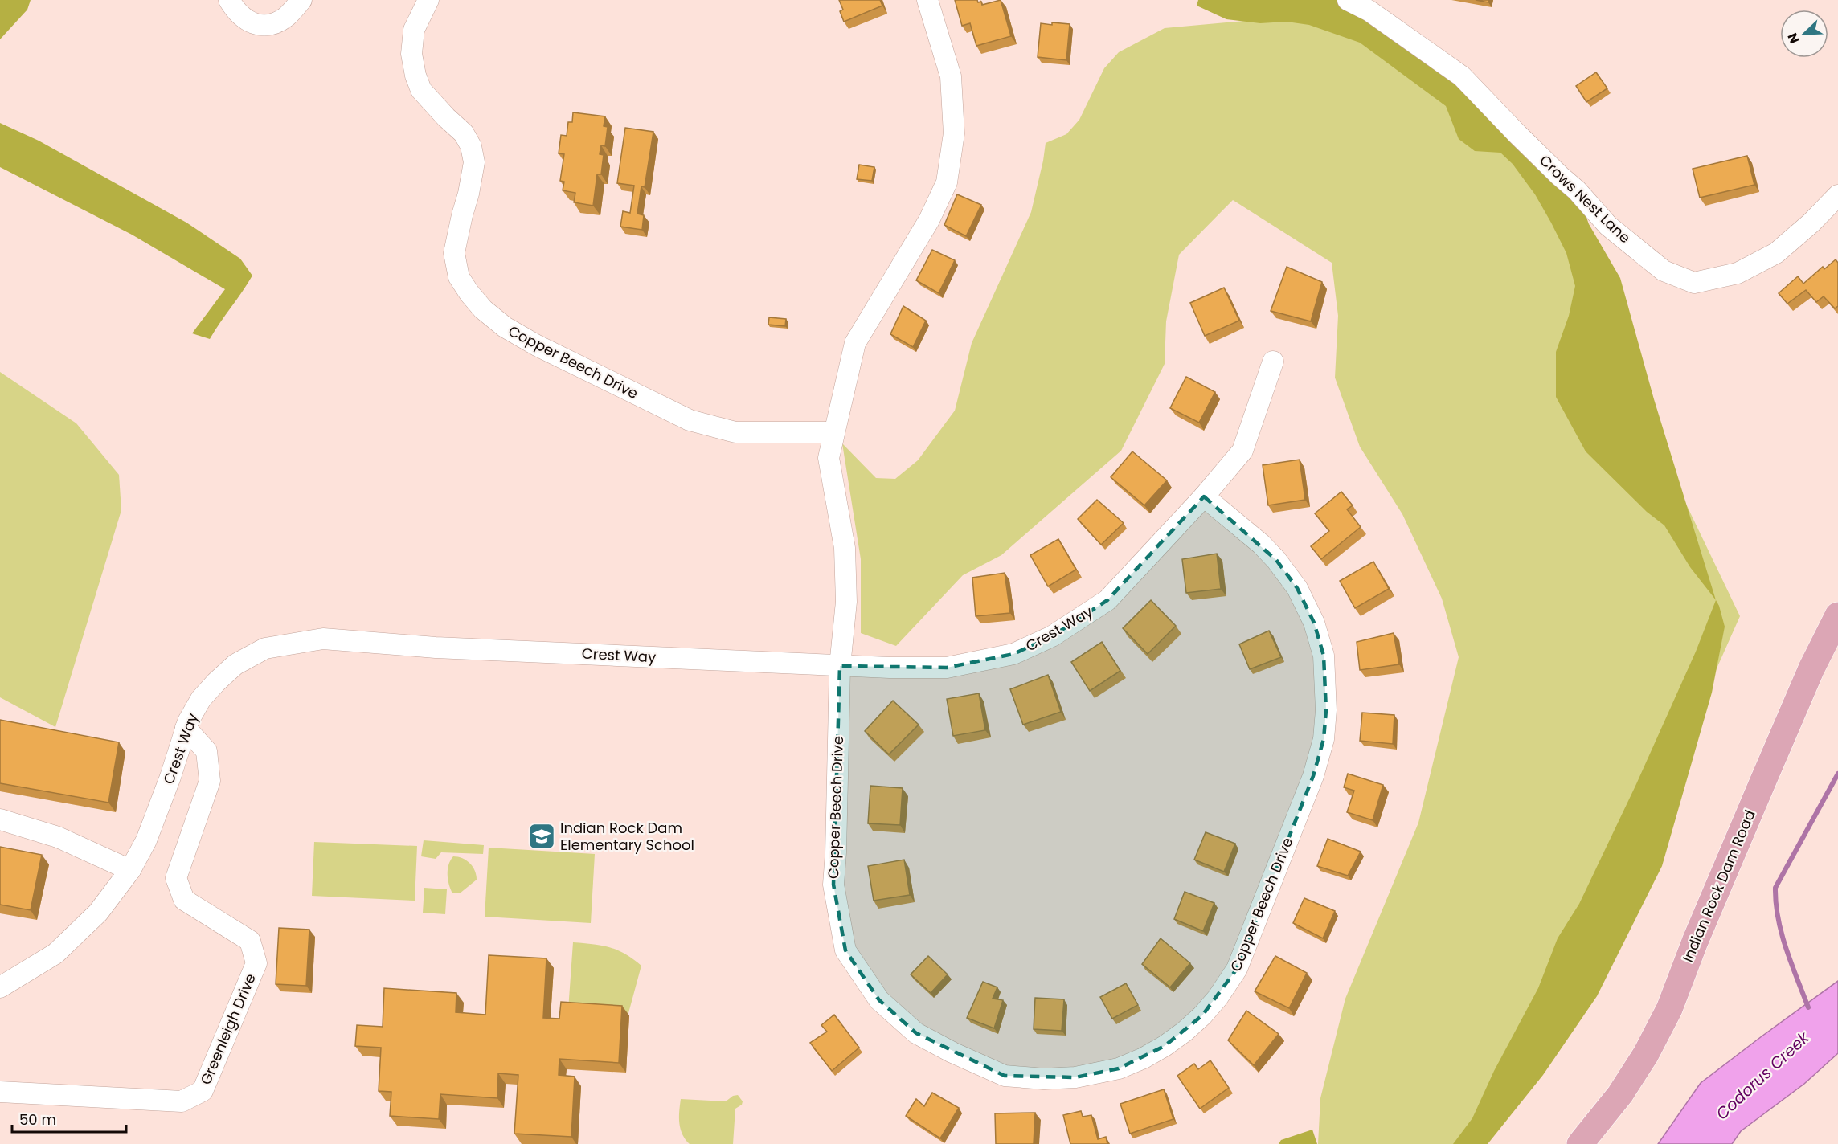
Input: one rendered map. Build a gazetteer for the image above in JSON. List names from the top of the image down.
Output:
{
  "streets": {
    "main road": ["Indian Rock Dam Road"],
    "street": [
      "Crows Nest Lane",
      "Copper Beech Drive",
      "Crest Way",
      "Greenleigh Drive"
    ]
  },
  "crossings": [
    ["Copper Beech Drive", "Crest Way"],
    ["Crest Way", "Greenleigh Drive"]
  ],
  "water": ["Codorus Creek"],
  "places": {
    "school or university": ["Indian Rock Dam Elementary School"]
  },
  "scale_bar": "50 m",
  "north": "bottom left"
}
